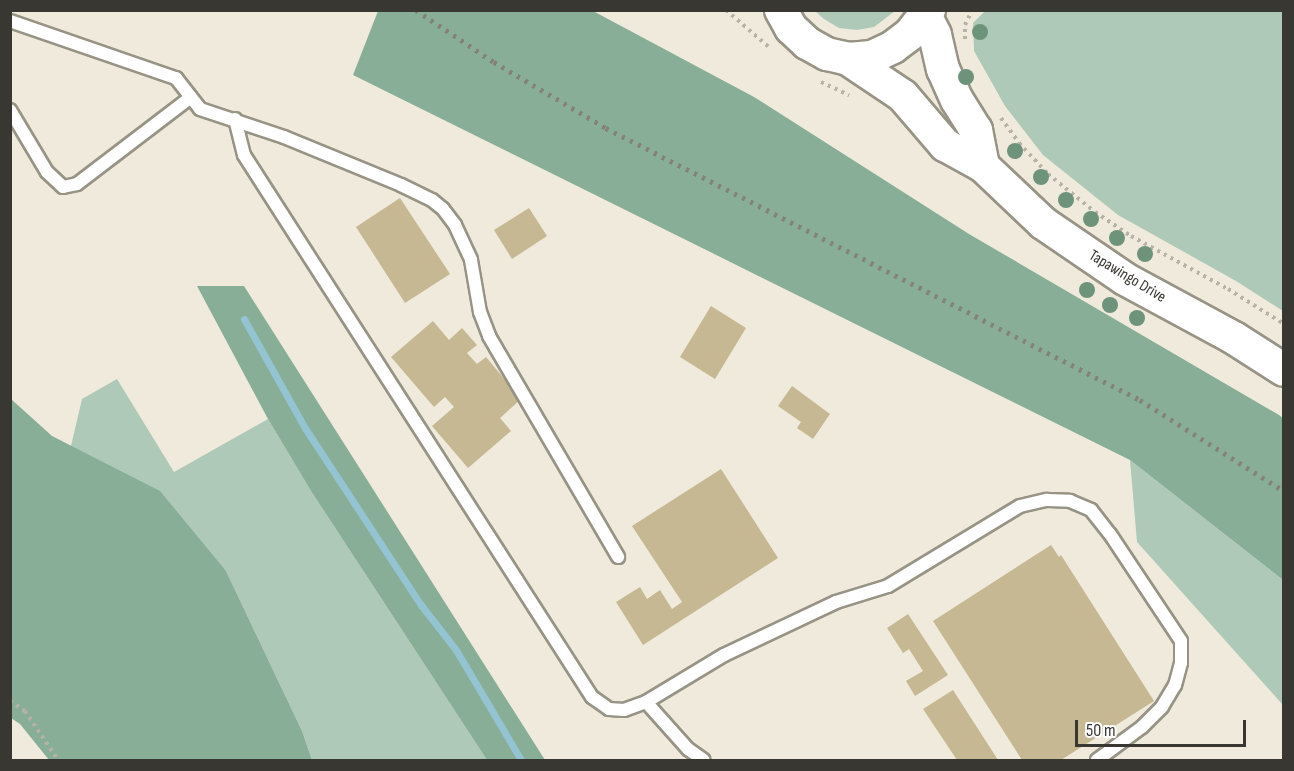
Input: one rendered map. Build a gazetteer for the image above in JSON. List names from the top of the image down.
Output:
{
  "streets": {
    "main road": ["Tapawingo Drive"]
  },
  "scale_bar": "50 m"
}
